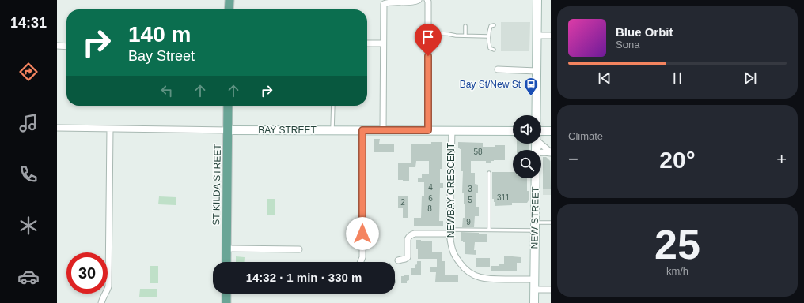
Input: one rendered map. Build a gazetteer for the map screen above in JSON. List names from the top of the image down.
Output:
{
  "streets": {
    "main road": ["ST KILDA STREET"],
    "street": ["BAY STREET", "NEWBAY CRESCENT", "NEW STREET"]
  },
  "crossings": [
    ["BAY STREET", "ST KILDA STREET"],
    ["BAY STREET", "NEWBAY CRESCENT"],
    ["NEWBAY CRESCENT", "NEW STREET"]
  ],
  "places": {
    "bus stop": ["Bay St/New St"]
  },
  "house_numbers": [
    "58",
    "4",
    "3",
    "311",
    "6",
    "5",
    "2",
    "8",
    "9"
  ],
  "page": {
    "tabs": "14:31",
    "turn": ["140 m", "Bay Street"],
    "song": ["Blue Orbit", "Sona"],
    "tile": [
      "Climate",
      ["25", "km/h"]
    ],
    "heat": ["−", "20°", "+"],
    "limit": "30",
    "trip": "14:32 · 1 min · 330 m"
  }
}
